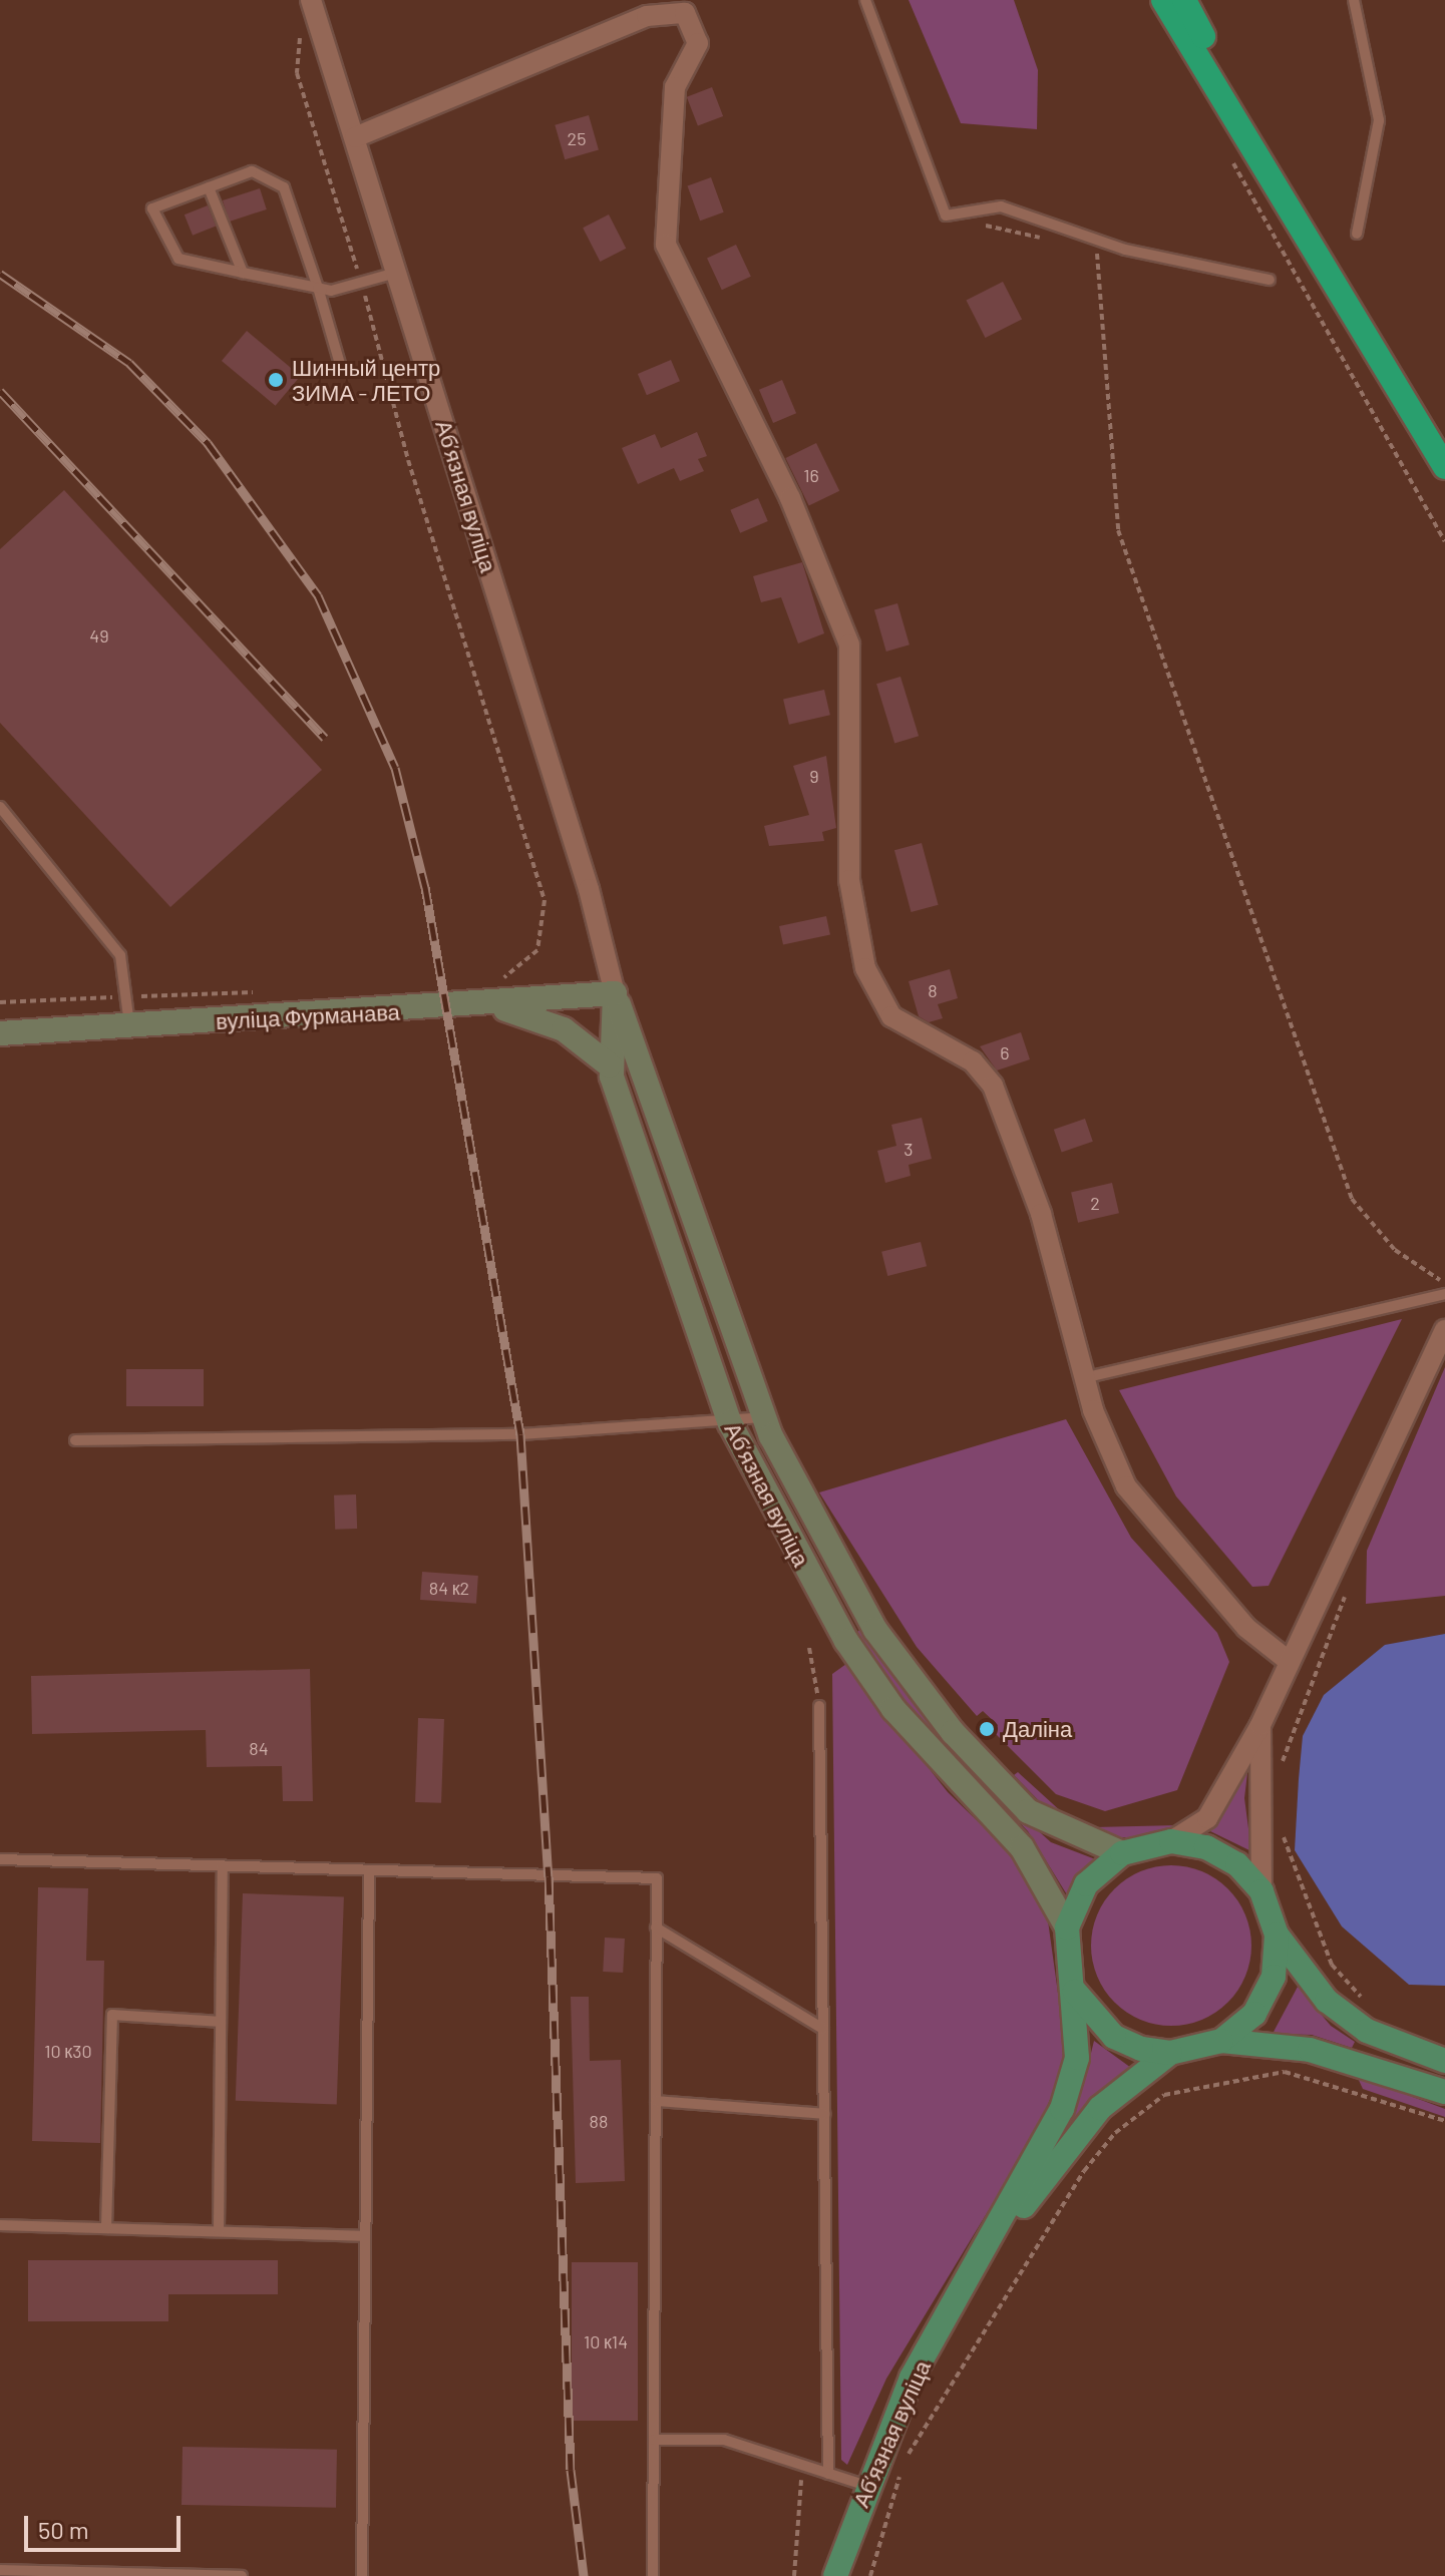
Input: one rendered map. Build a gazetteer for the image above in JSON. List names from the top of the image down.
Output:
{
  "streets": {
    "main road": ["Абʼязная вуліца"],
    "street": ["вуліца Фурманава"]
  },
  "crossings": [
    ["Абʼязная вуліца", "вуліца Фурманава"]
  ],
  "places": ["Шинный центр ЗИМА - ЛЕТО", "Даліна"],
  "house_numbers": [
    "25",
    "16",
    "49",
    "9",
    "8",
    "6",
    "3",
    "2",
    "84 к2",
    "84",
    "10 к30",
    "88",
    "10 к14"
  ],
  "scale_bar": "50 m"
}
